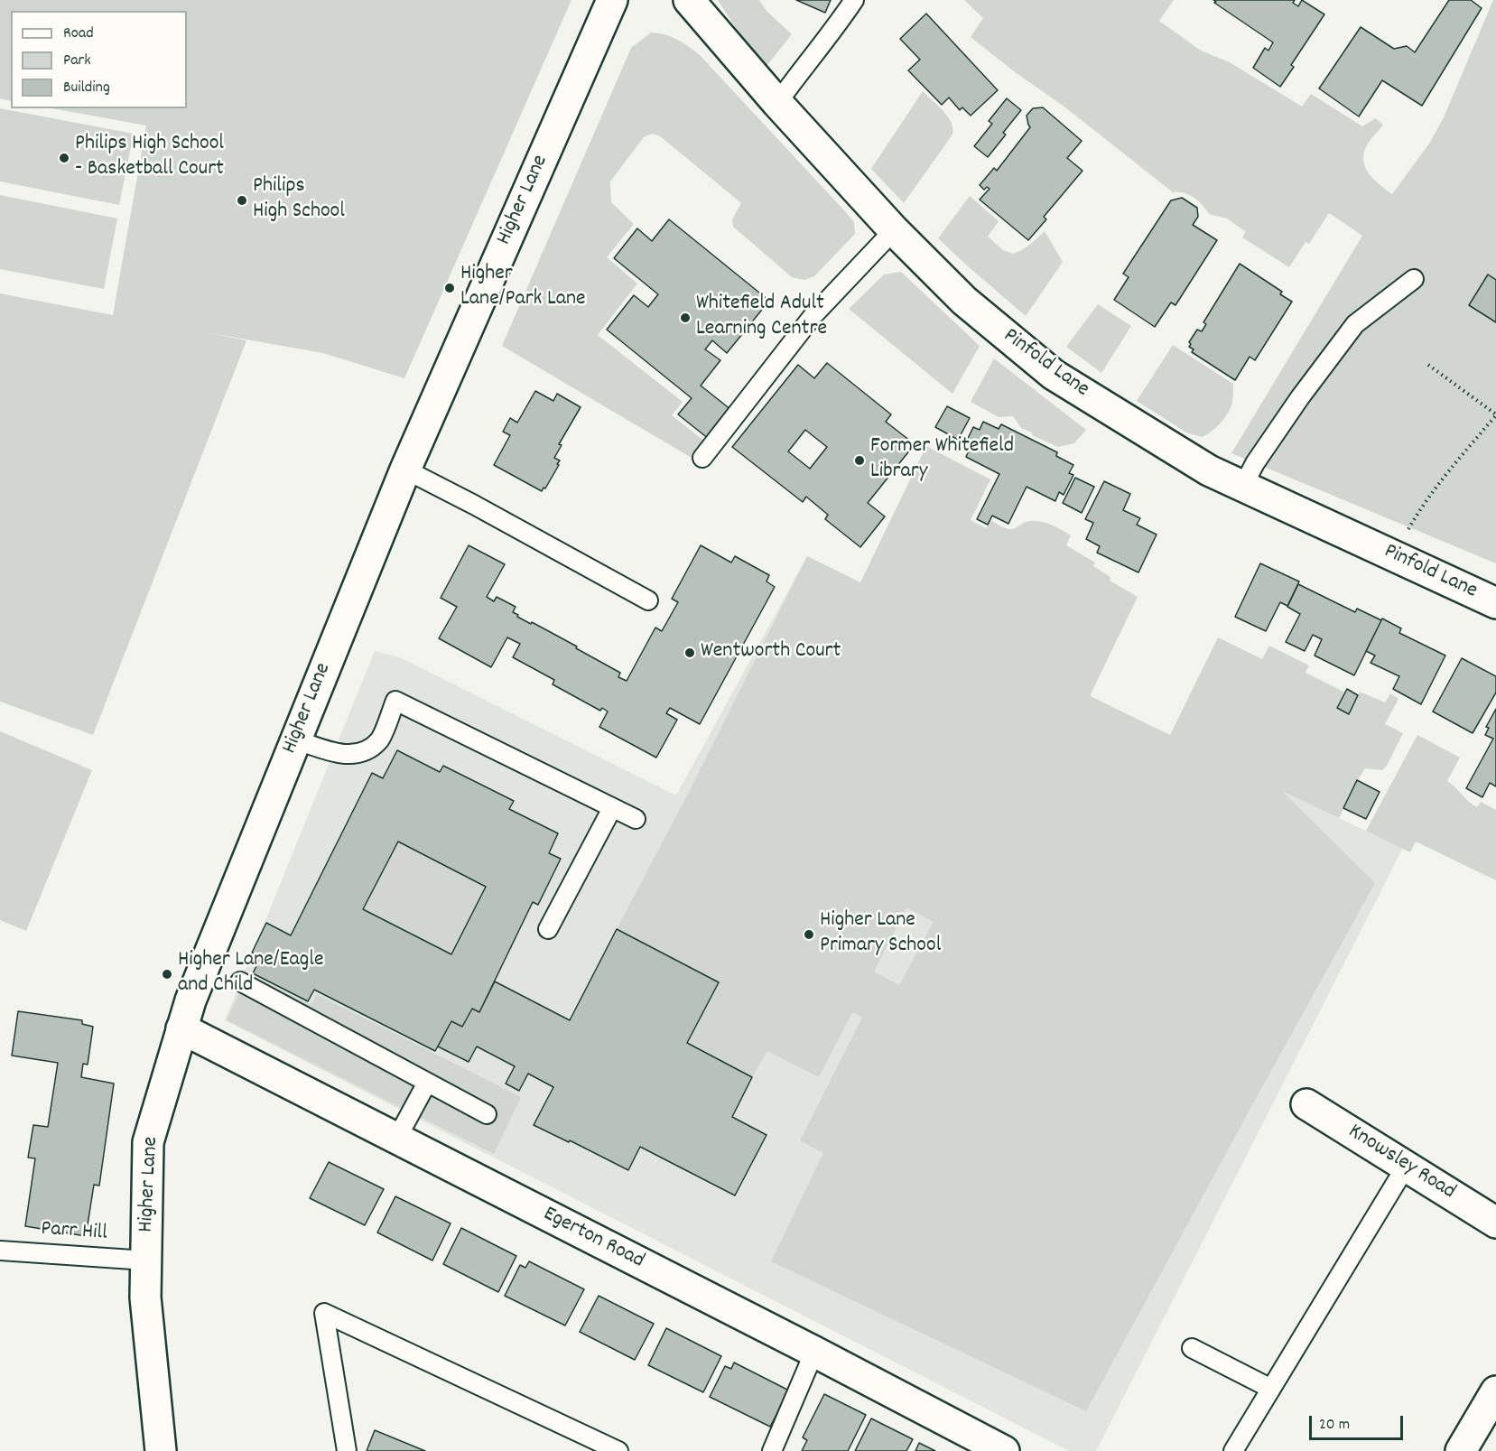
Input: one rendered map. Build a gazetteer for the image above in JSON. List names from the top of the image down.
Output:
{
  "streets": {
    "main road": [
      "Higher Lane",
      "Pinfold Lane",
      "Knowsley Road",
      "Egerton Road"
    ],
    "lane": ["Parr Hill"]
  },
  "crossings": [
    ["Higher Lane", "Parr Hill"],
    ["Higher Lane", "Egerton Road"]
  ],
  "places": [
    "Philips High School - Basketball Court",
    "Philips High School",
    "Higher Lane/Park Lane",
    "Whitefield Adult Learning Centre",
    "Former Whitefield Library",
    "Wentworth Court",
    "Higher Lane Primary School",
    "Higher Lane/Eagle and Child"
  ],
  "legend": ["Road", "Park", "Building"],
  "scale_bar": "20 m"
}
